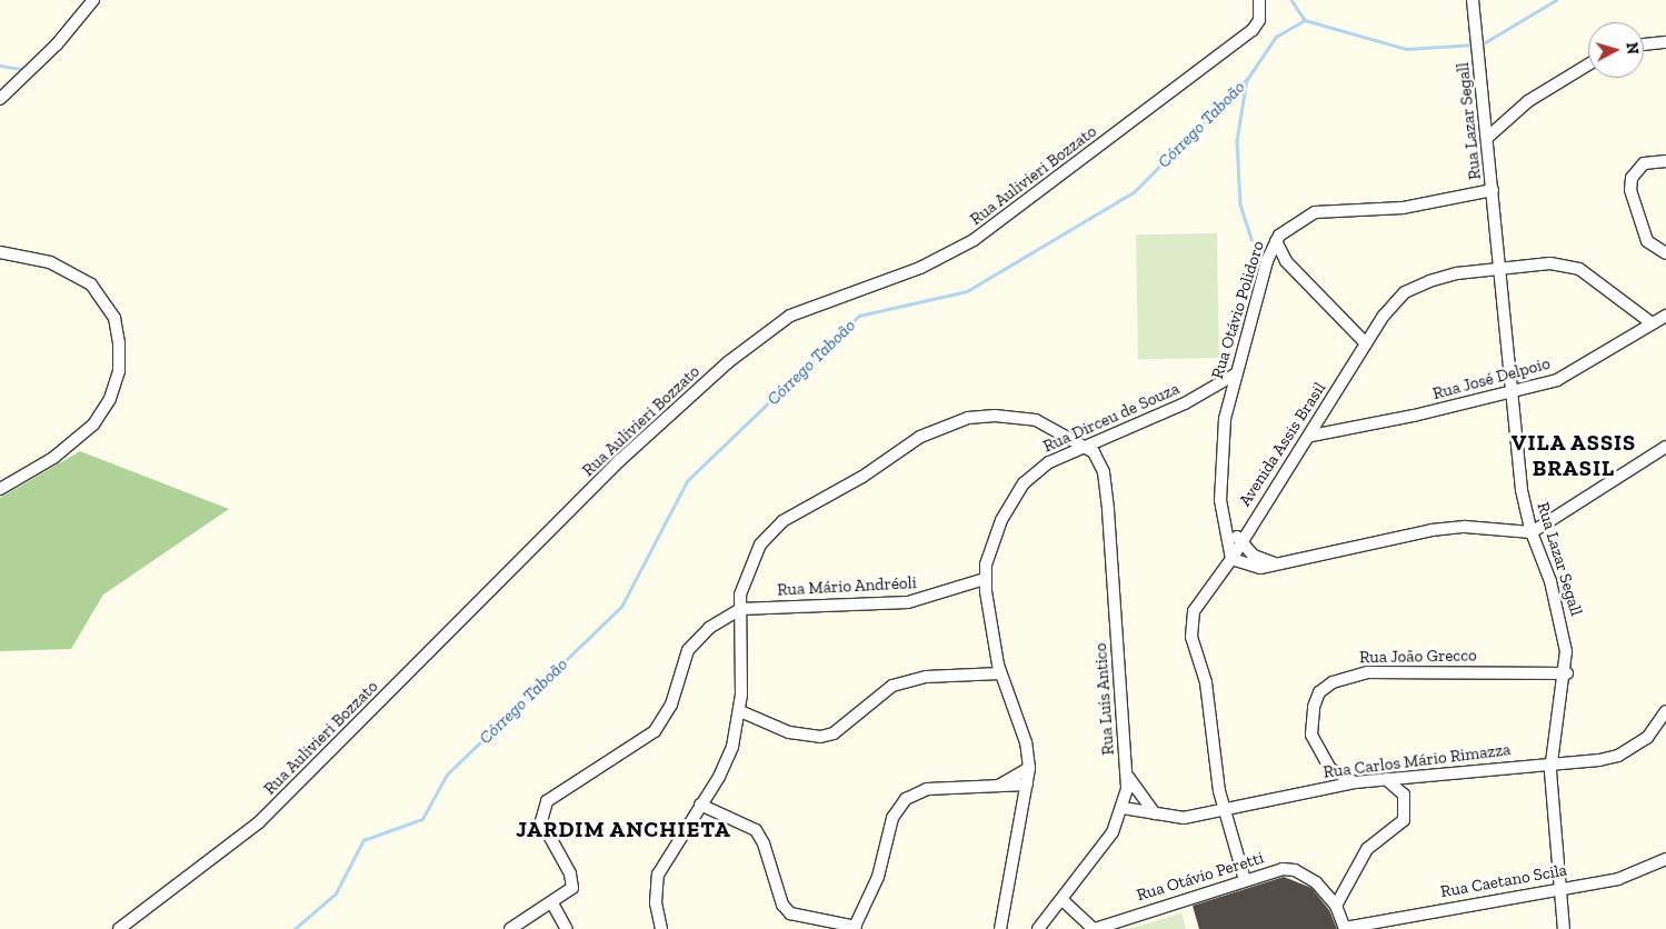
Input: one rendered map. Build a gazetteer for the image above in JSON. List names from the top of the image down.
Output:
{
  "streets": {
    "street": [
      "Rua Lazar Segall",
      "Rua Aulivieri Bozzato",
      "Rua Otávio Polidoro",
      "Rua José Delpoio",
      "Rua Dirceu de Souza",
      "Avenida Assis Brasil",
      "Rua Mário Andréoli",
      "Rua João Grecco",
      "Rua Luís Antico",
      "Rua Carlos Mário Rimazza",
      "Rua Otávio Peretti",
      "Rua Caetano Scila"
    ]
  },
  "crossings": [
    ["Rua Lazar Segall", "Rua Otávio Polidoro"],
    ["Rua Lazar Segall", "Rua José Delpoio"],
    ["Rua Lazar Segall", "Avenida Assis Brasil"],
    ["Rua Lazar Segall", "Rua João Grecco"],
    ["Rua Lazar Segall", "Rua Carlos Mário Rimazza"],
    ["Rua Lazar Segall", "Rua Caetano Scila"],
    ["Rua Otávio Polidoro", "Rua Dirceu de Souza"],
    ["Rua Otávio Polidoro", "Avenida Assis Brasil"],
    ["Rua José Delpoio", "Avenida Assis Brasil"],
    ["Rua Dirceu de Souza", "Rua Mário Andréoli"],
    ["Rua Dirceu de Souza", "Rua Luís Antico"],
    ["Avenida Assis Brasil", "Rua Carlos Mário Rimazza"],
    ["Avenida Assis Brasil", "Rua Otávio Peretti"],
    ["Rua João Grecco", "Rua Carlos Mário Rimazza"],
    ["Rua Luís Antico", "Rua Carlos Mário Rimazza"],
    ["Rua Otávio Peretti", "Rua Caetano Scila"]
  ],
  "districts": ["VILA ASSIS BRASIL", "JARDIM ANCHIETA"],
  "water": ["Córrego Taboão"],
  "north": "right"
}
